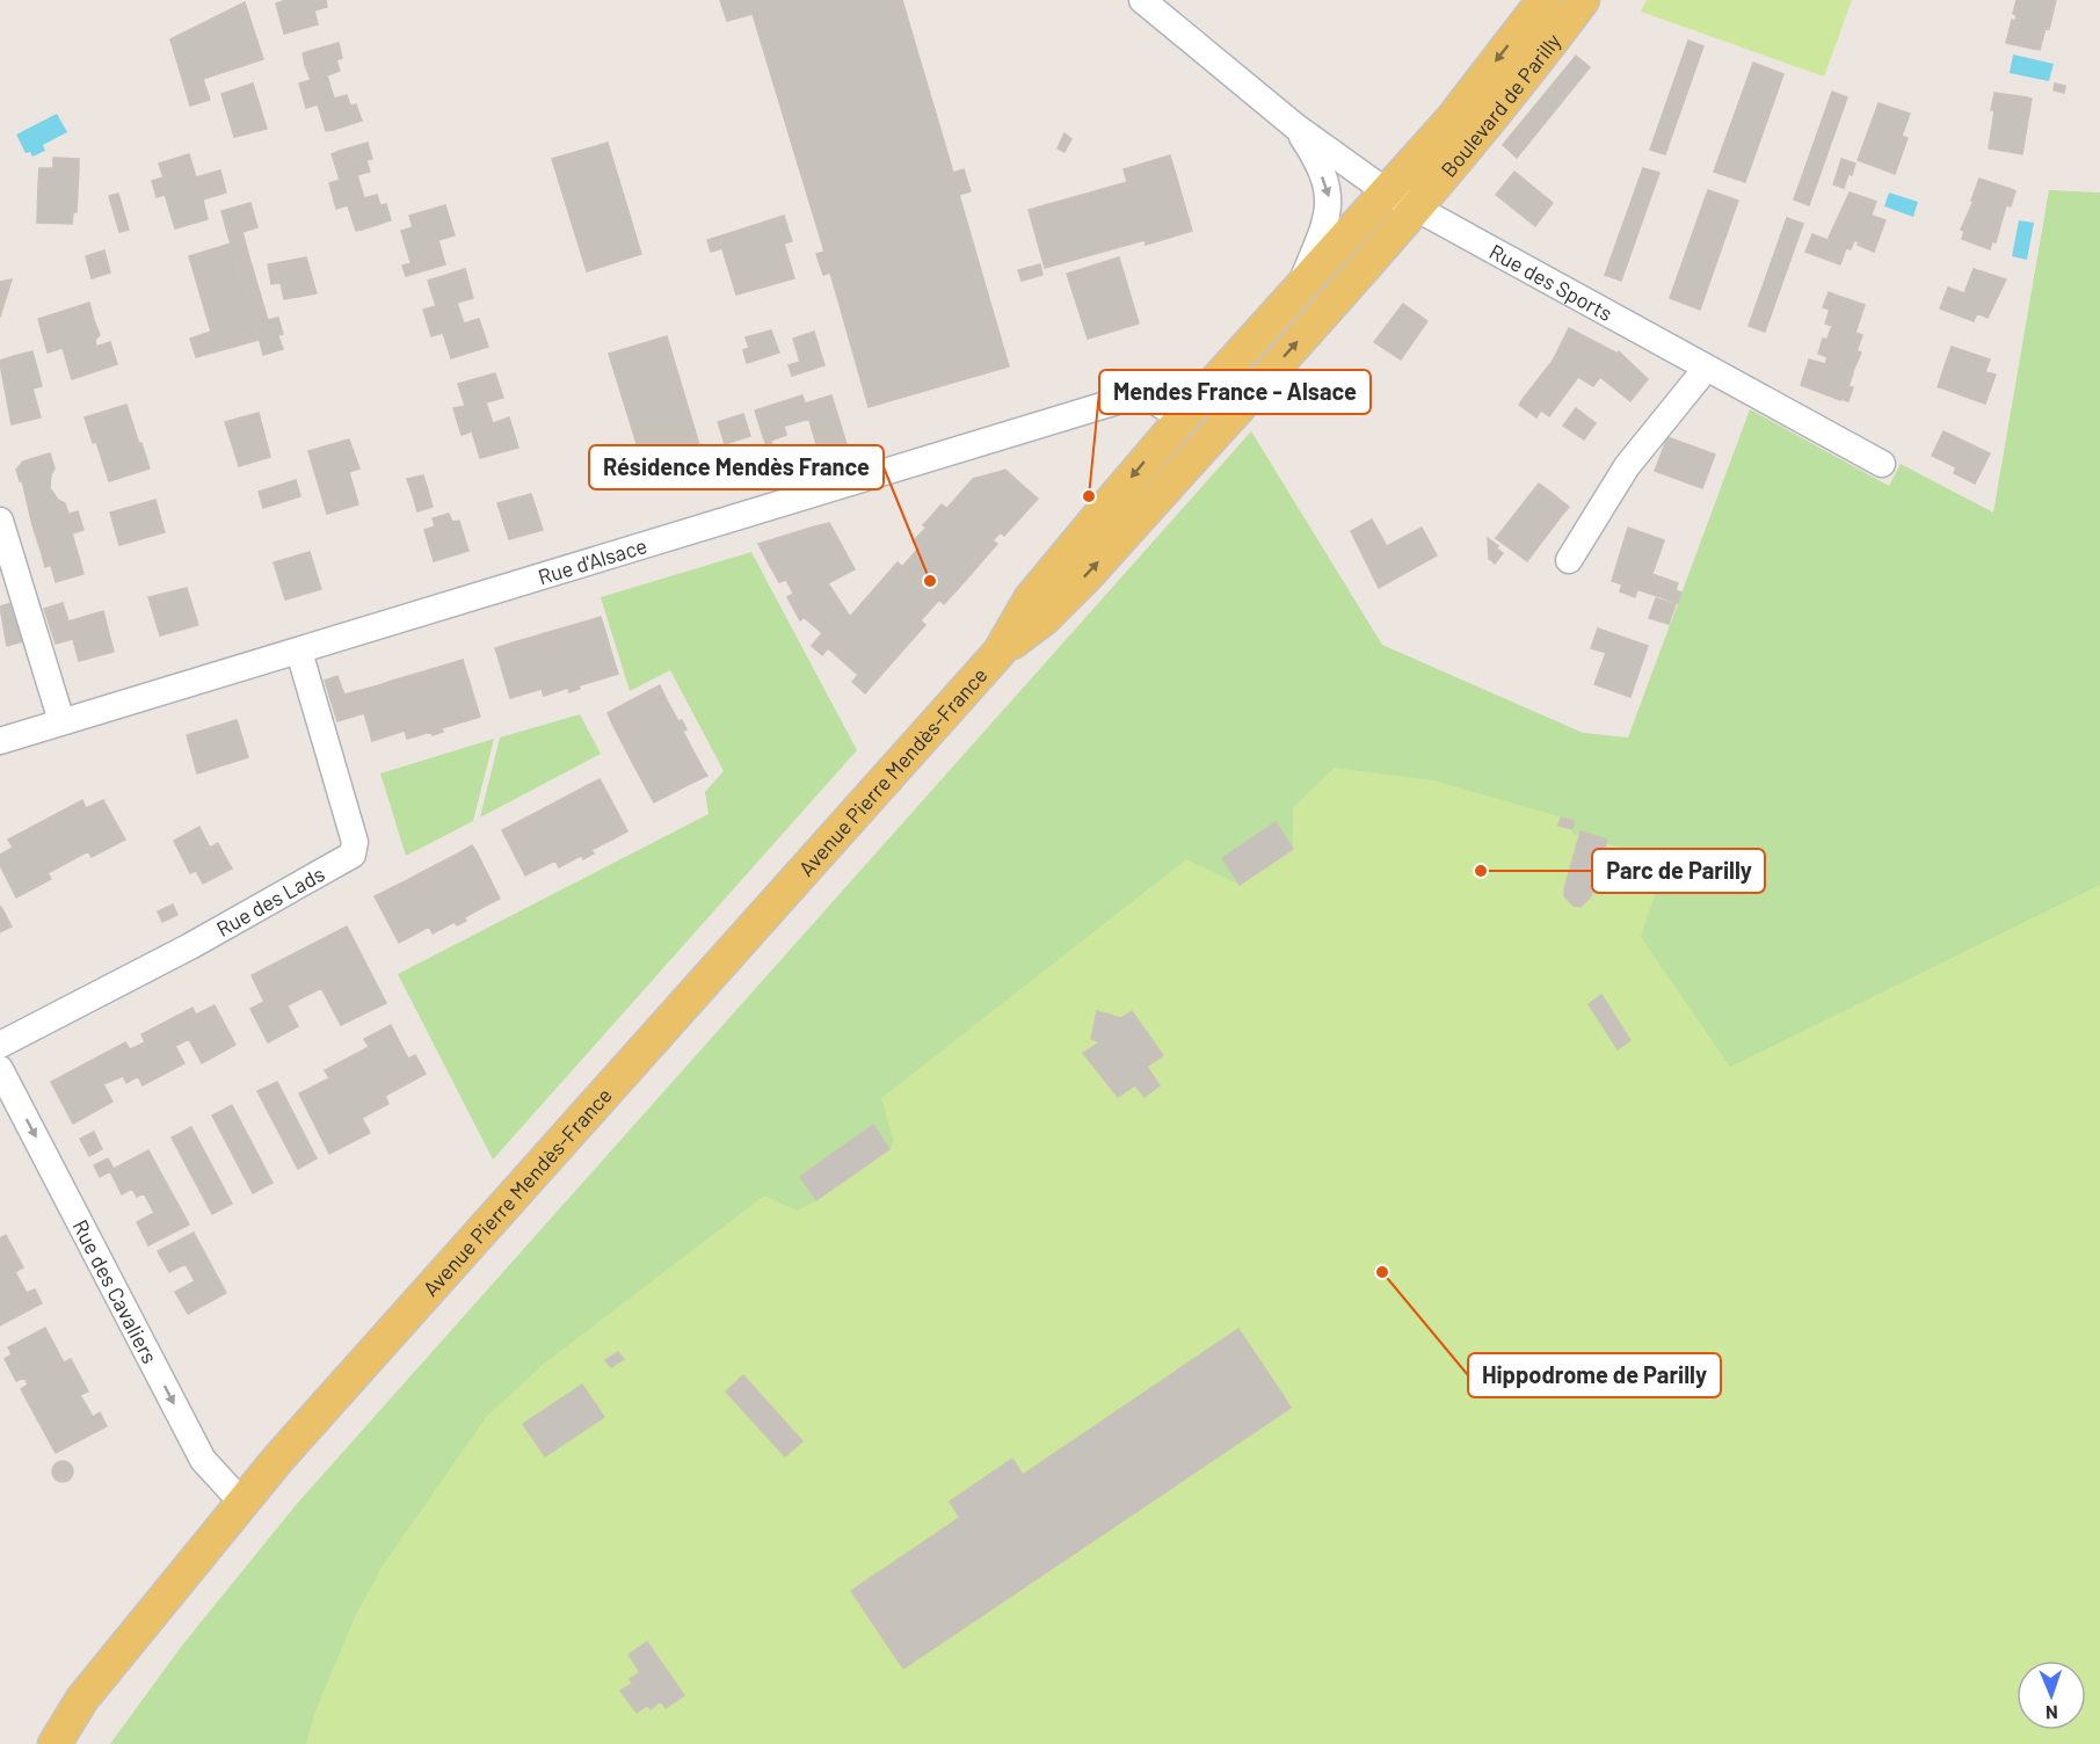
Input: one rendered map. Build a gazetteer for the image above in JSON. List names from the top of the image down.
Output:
{
  "streets": {
    "main road": ["Boulevard de Parilly", "Avenue Pierre Mendès-France"],
    "street": [
      "Rue des Sports",
      "Rue d'Alsace",
      "Rue des Lads",
      "Rue des Cavaliers"
    ]
  },
  "crossings": [
    ["Boulevard de Parilly", "Rue des Sports"],
    ["Rue d'Alsace", "Rue des Lads"],
    ["Avenue Pierre Mendès-France", "Rue des Cavaliers"]
  ],
  "one_way": ["Rue des Cavaliers"],
  "places": [
    "Mendes France - Alsace",
    "Résidence Mendès France",
    "Parc de Parilly",
    "Hippodrome de Parilly"
  ],
  "north": "bottom"
}
